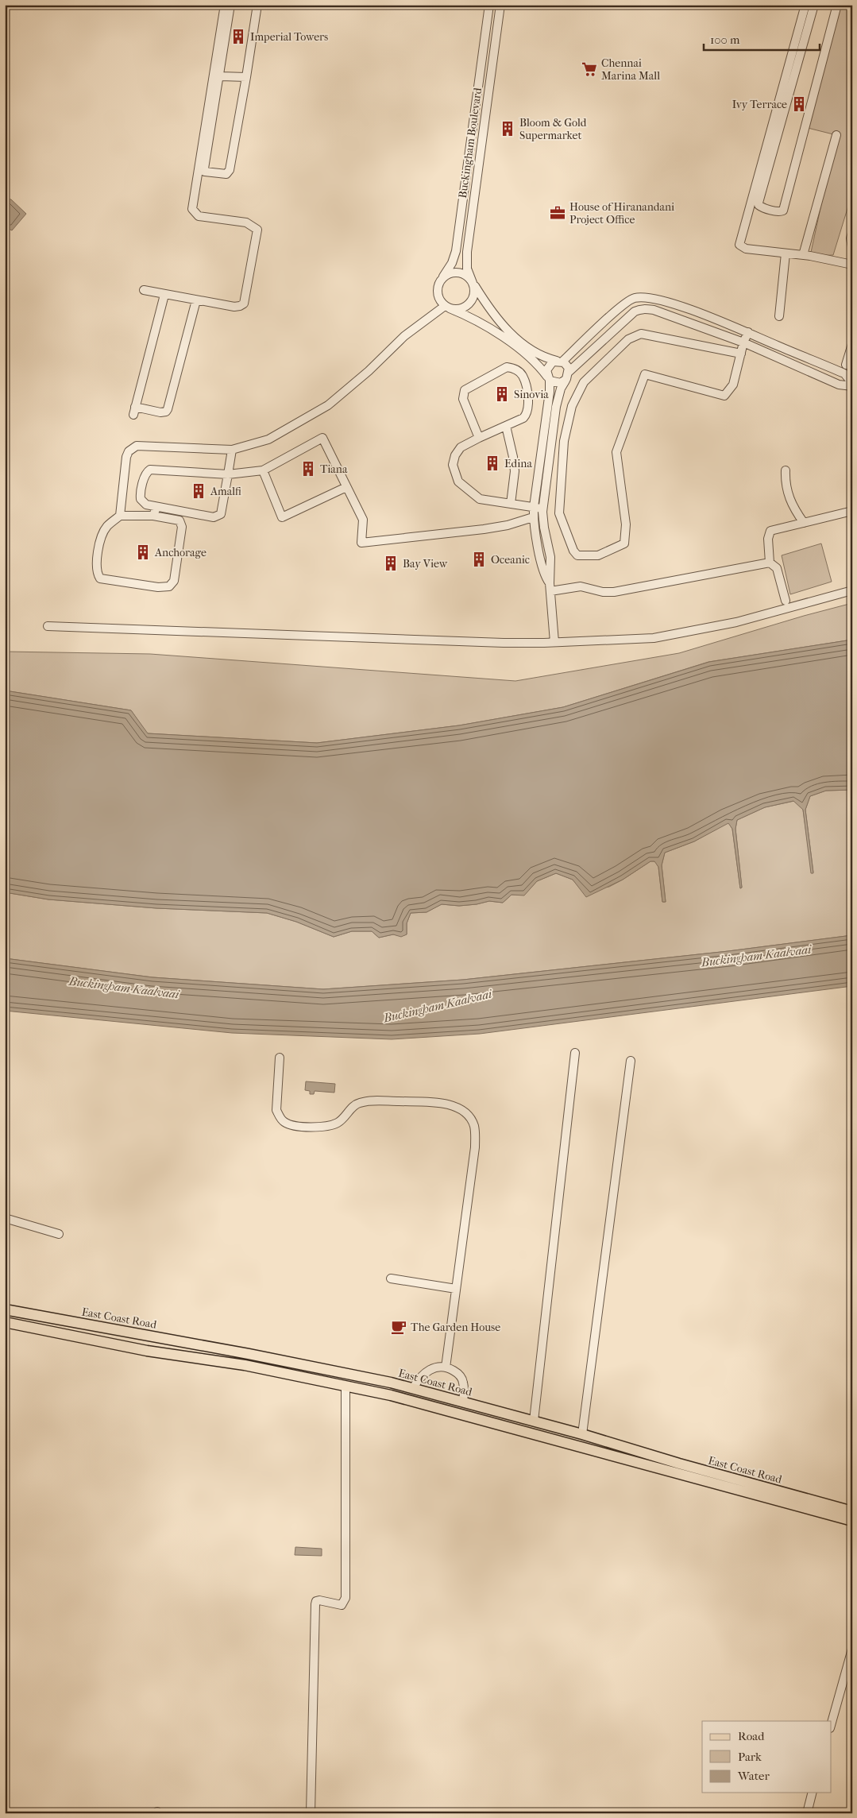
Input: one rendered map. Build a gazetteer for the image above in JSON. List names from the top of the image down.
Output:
{
  "streets": {
    "main road": ["East Coast Road"],
    "street": ["Buckingham Boulevard"]
  },
  "water": ["Buckingham Kaalvaai"],
  "places": {
    "building": [
      "Imperial Towers",
      "Ivy Terrace",
      "Bloom & Gold Supermarket",
      "Sinovia",
      "Edina",
      "Tiana",
      "Amalfi",
      "Anchorage",
      "Oceanic",
      "Bay View"
    ],
    "supermarket": ["Chennai Marina Mall"],
    "office": ["House of Hiranandani Project Office"],
    "cafe": ["The Garden House"]
  },
  "legend": ["Road", "Park", "Water"],
  "scale_bar": "100 m"
}
